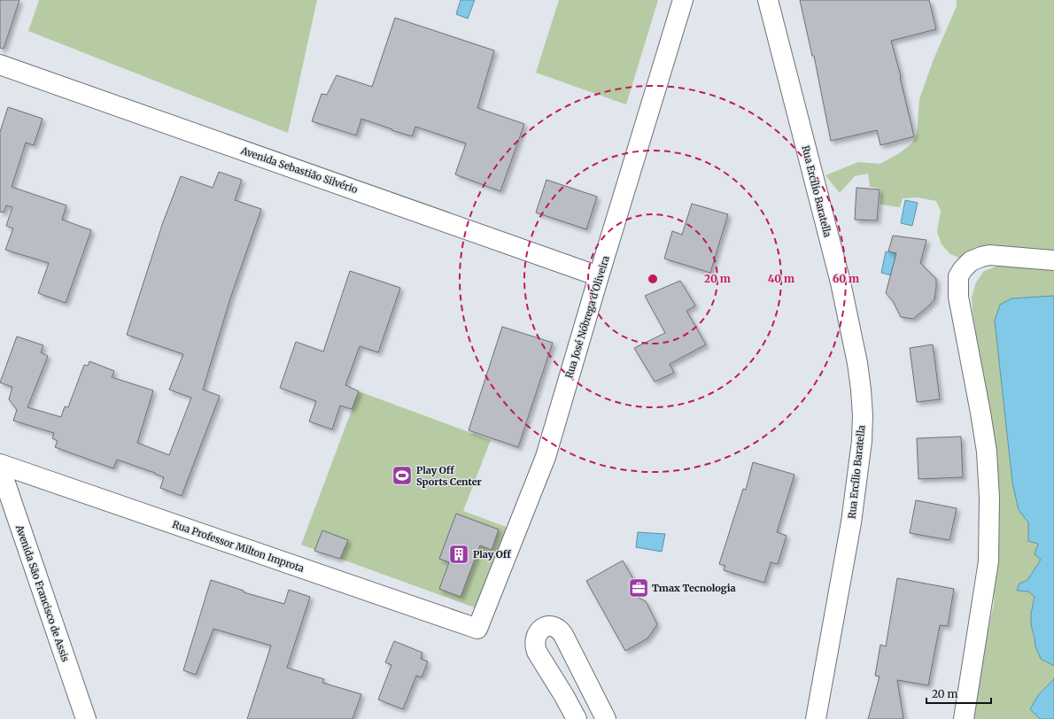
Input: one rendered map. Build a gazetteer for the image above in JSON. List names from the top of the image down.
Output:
{
  "streets": {
    "street": [
      "Avenida Sebastião Silvério",
      "Rua Ercílio Baratella",
      "Rua José Nóbrega d'Oliveira",
      "Rua Professor Milton Improta",
      "Avenida São Francisco de Assis"
    ]
  },
  "crossings": [
    ["Avenida Sebastião Silvério", "Rua José Nóbrega d'Oliveira"],
    ["Rua José Nóbrega d'Oliveira", "Rua Professor Milton Improta"]
  ],
  "places": {
    "sports": ["Play Off Sports Center"],
    "building": ["Play Off"],
    "office": ["Tmax Tecnologia"]
  },
  "scale_bar": "20 m",
  "rings": ["20 m", "40 m", "60 m"]
}
